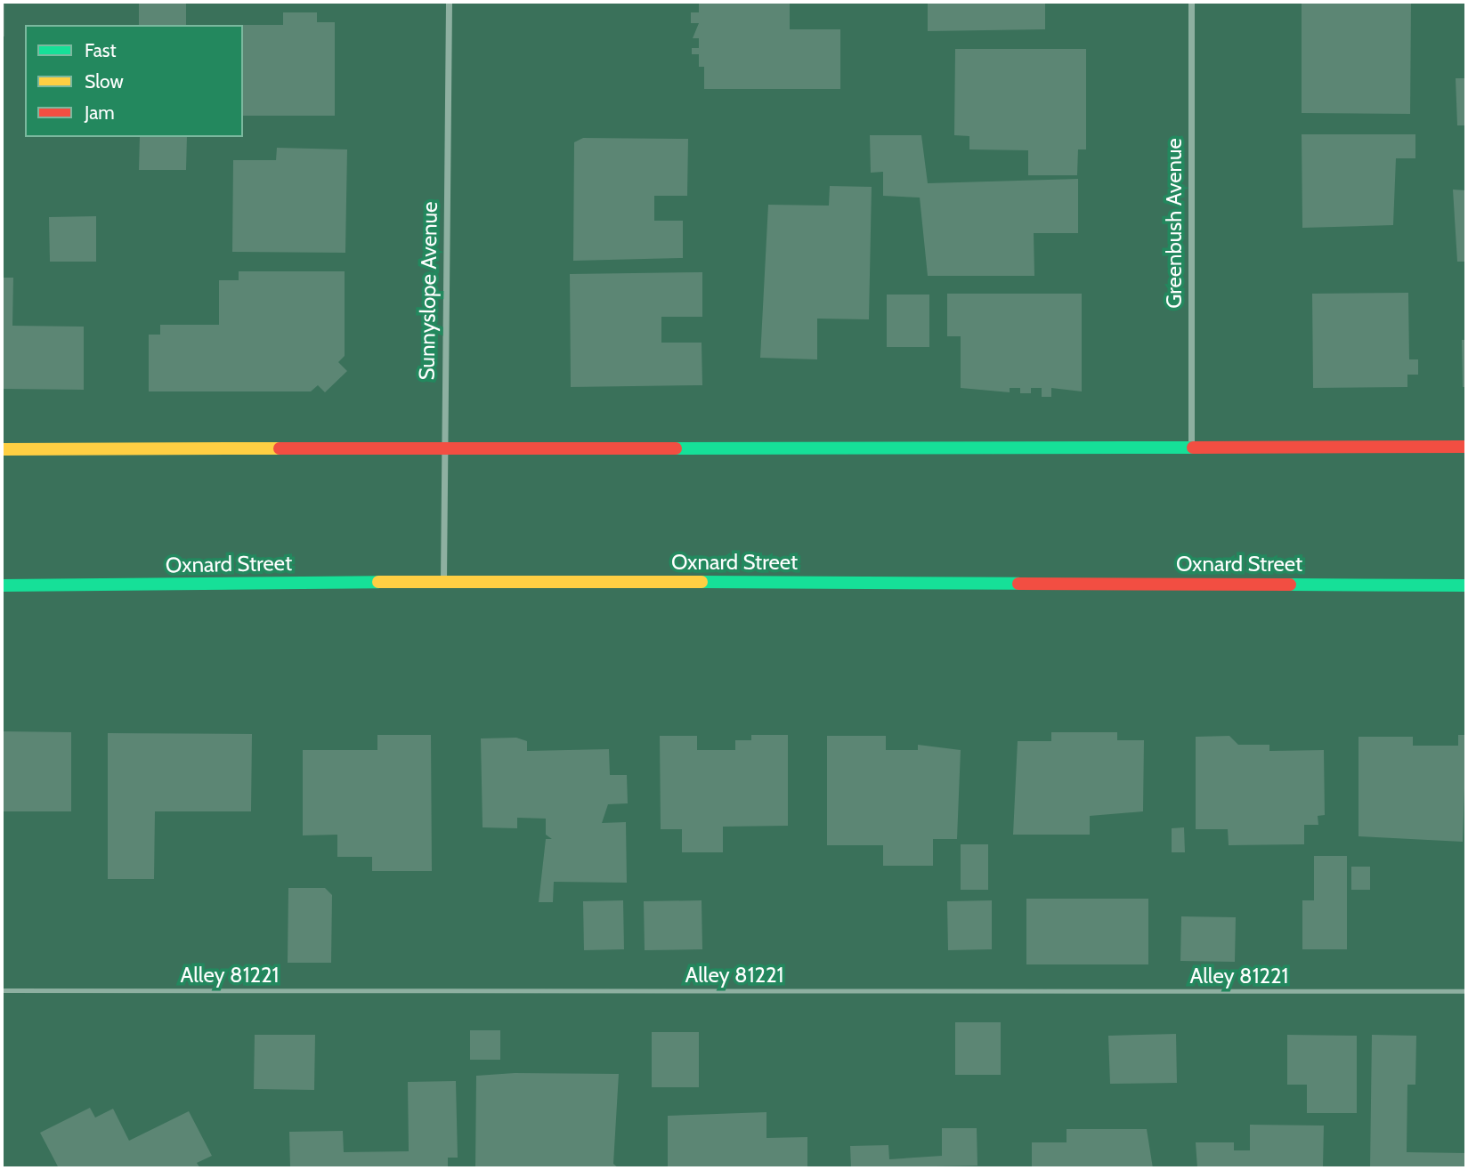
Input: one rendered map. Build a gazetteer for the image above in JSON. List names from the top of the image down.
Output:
{
  "streets": {
    "street": ["Greenbush Avenue", "Sunnyslope Avenue", "Oxnard Street"],
    "lane": ["Alley 81221"]
  },
  "crossings": [
    ["Sunnyslope Avenue", "Oxnard Street"]
  ],
  "legend": ["Fast", "Slow", "Jam"]
}
